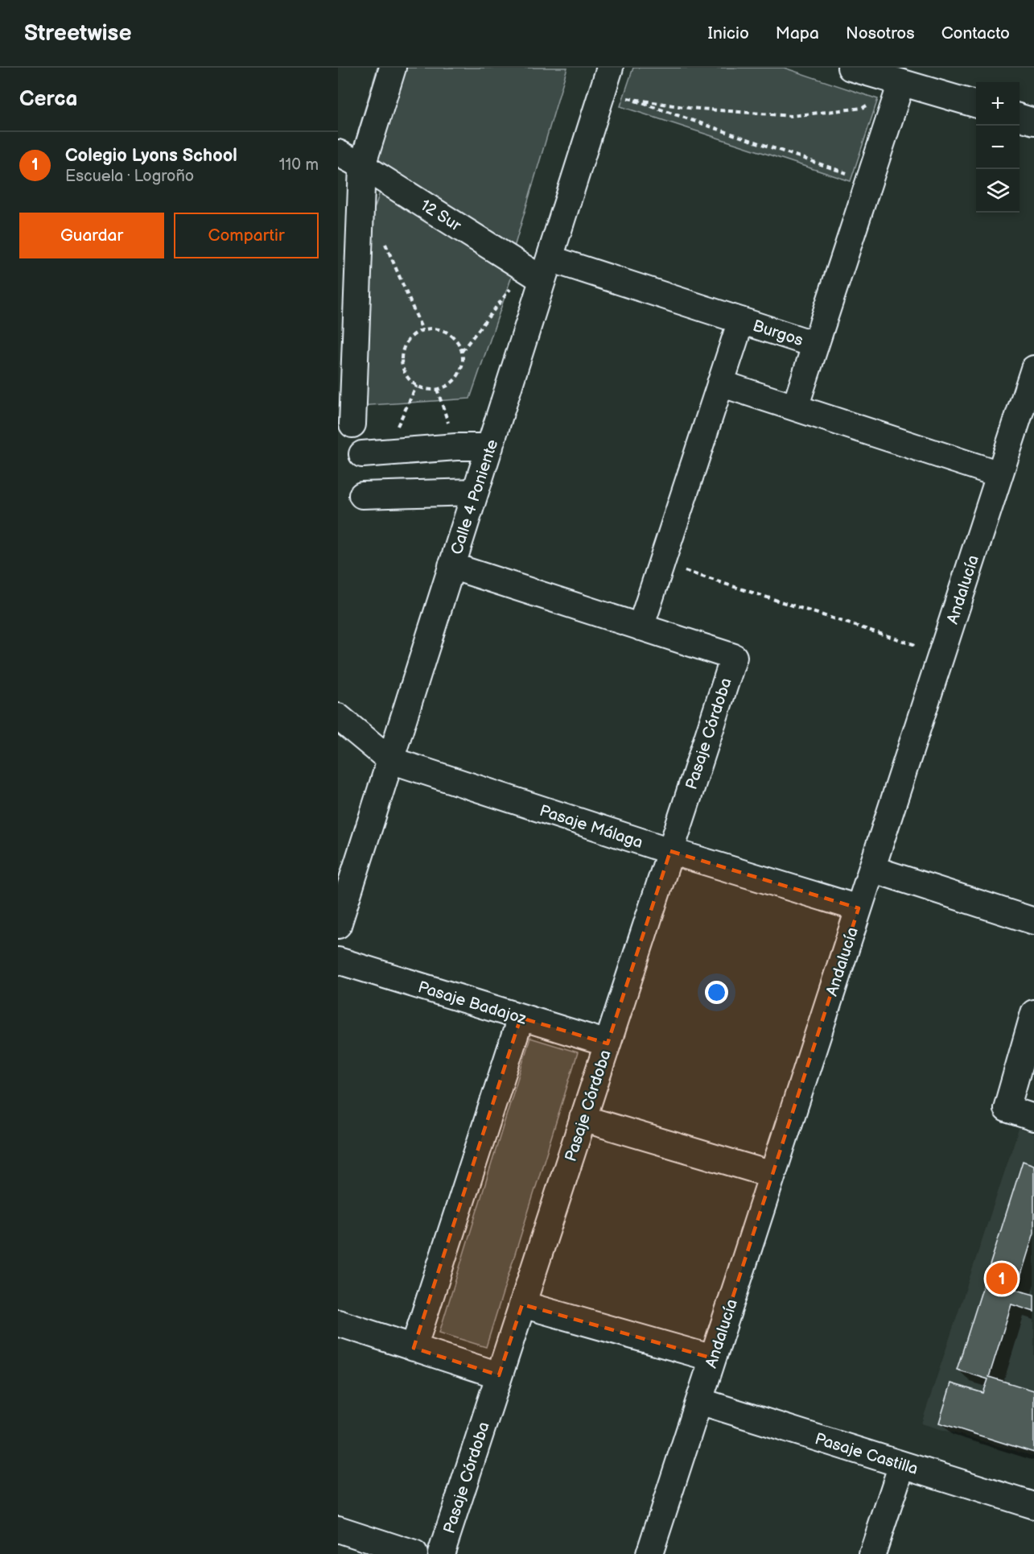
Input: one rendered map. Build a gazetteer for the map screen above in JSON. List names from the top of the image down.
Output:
{
  "streets": {
    "street": [
      "12 Sur",
      "Burgos",
      "Calle 4 Poniente",
      "Andalucía",
      "Pasaje Córdoba",
      "Pasaje Málaga",
      "Pasaje Badajoz",
      "Pasaje Castilla"
    ]
  },
  "crossings": [
    ["12 Sur", "Burgos"],
    ["12 Sur", "Calle 4 Poniente"],
    ["Calle 4 Poniente", "Pasaje Málaga"],
    ["Andalucía", "Pasaje Málaga"],
    ["Andalucía", "Pasaje Castilla"],
    ["Pasaje Córdoba", "Pasaje Málaga"],
    ["Pasaje Córdoba", "Pasaje Badajoz"]
  ],
  "page": {
    "header": "Streetwise",
    "nav": [
      "Inicio",
      "Mapa",
      "Nosotros",
      "Contacto"
    ],
    "heading": "Cerca",
    "map_buttons": ["+", "−"],
    "list": [
      {
        "mark": "1",
        "name": "Colegio Lyons School",
        "note": "Escuela · Logroño",
        "value": "110 m"
      }
    ],
    "buttons": ["Guardar", "Compartir"],
    "pins": "1"
  }
}
